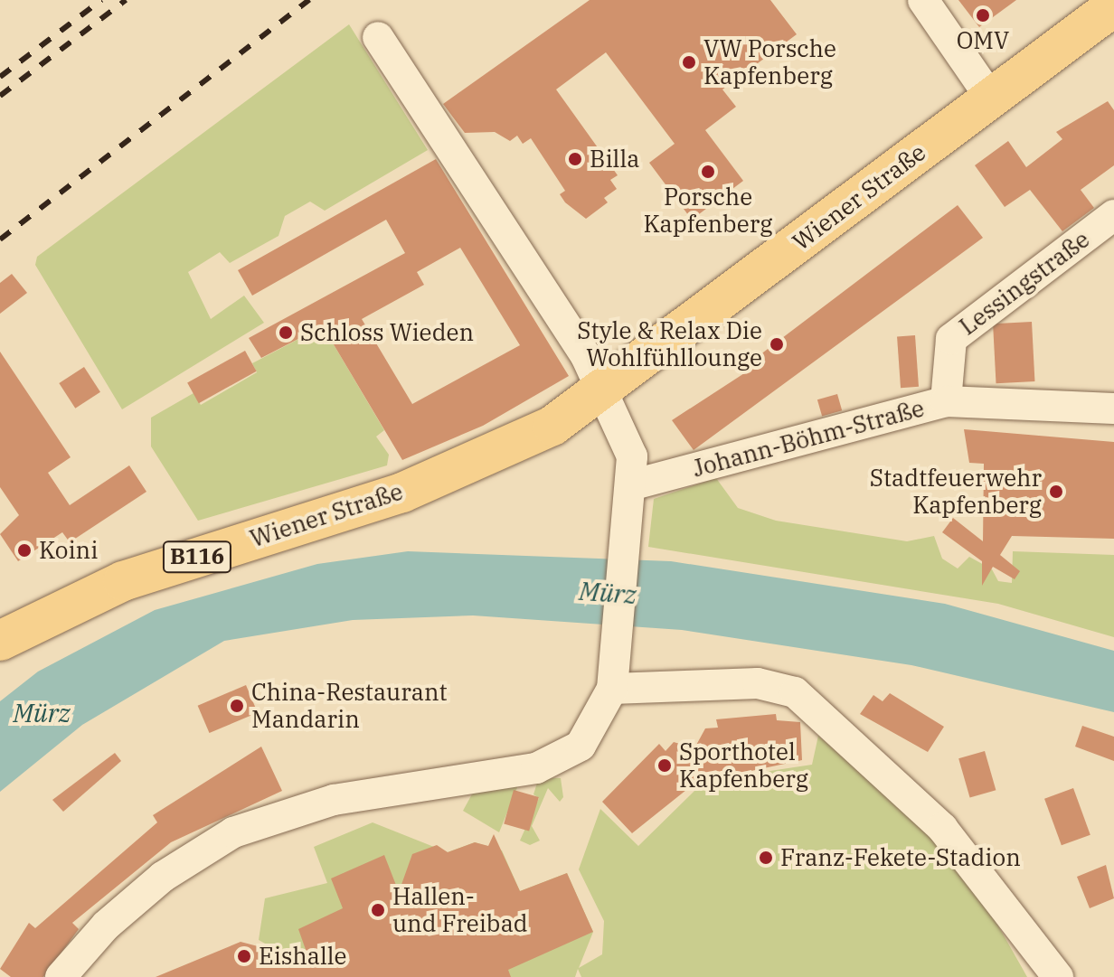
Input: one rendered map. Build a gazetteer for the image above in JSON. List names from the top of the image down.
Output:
{
  "streets": {
    "main road": ["Wiener Straße", "B116"],
    "street": ["Lessingstraße", "Johann-Böhm-Straße"]
  },
  "crossings": [
    ["Lessingstraße", "Johann-Böhm-Straße"]
  ],
  "water": ["Mürz"],
  "places": [
    "OMV",
    "VW Porsche Kapfenberg",
    "Billa",
    "Porsche Kapfenberg",
    "Schloss Wieden",
    "Style & Relax Die Wohlfühllounge",
    "Stadtfeuerwehr Kapfenberg",
    "Koini",
    "China-Restaurant Mandarin",
    "Sporthotel Kapfenberg",
    "Franz-Fekete-Stadion",
    "Hallen- und Freibad",
    "Eishalle"
  ]
}
